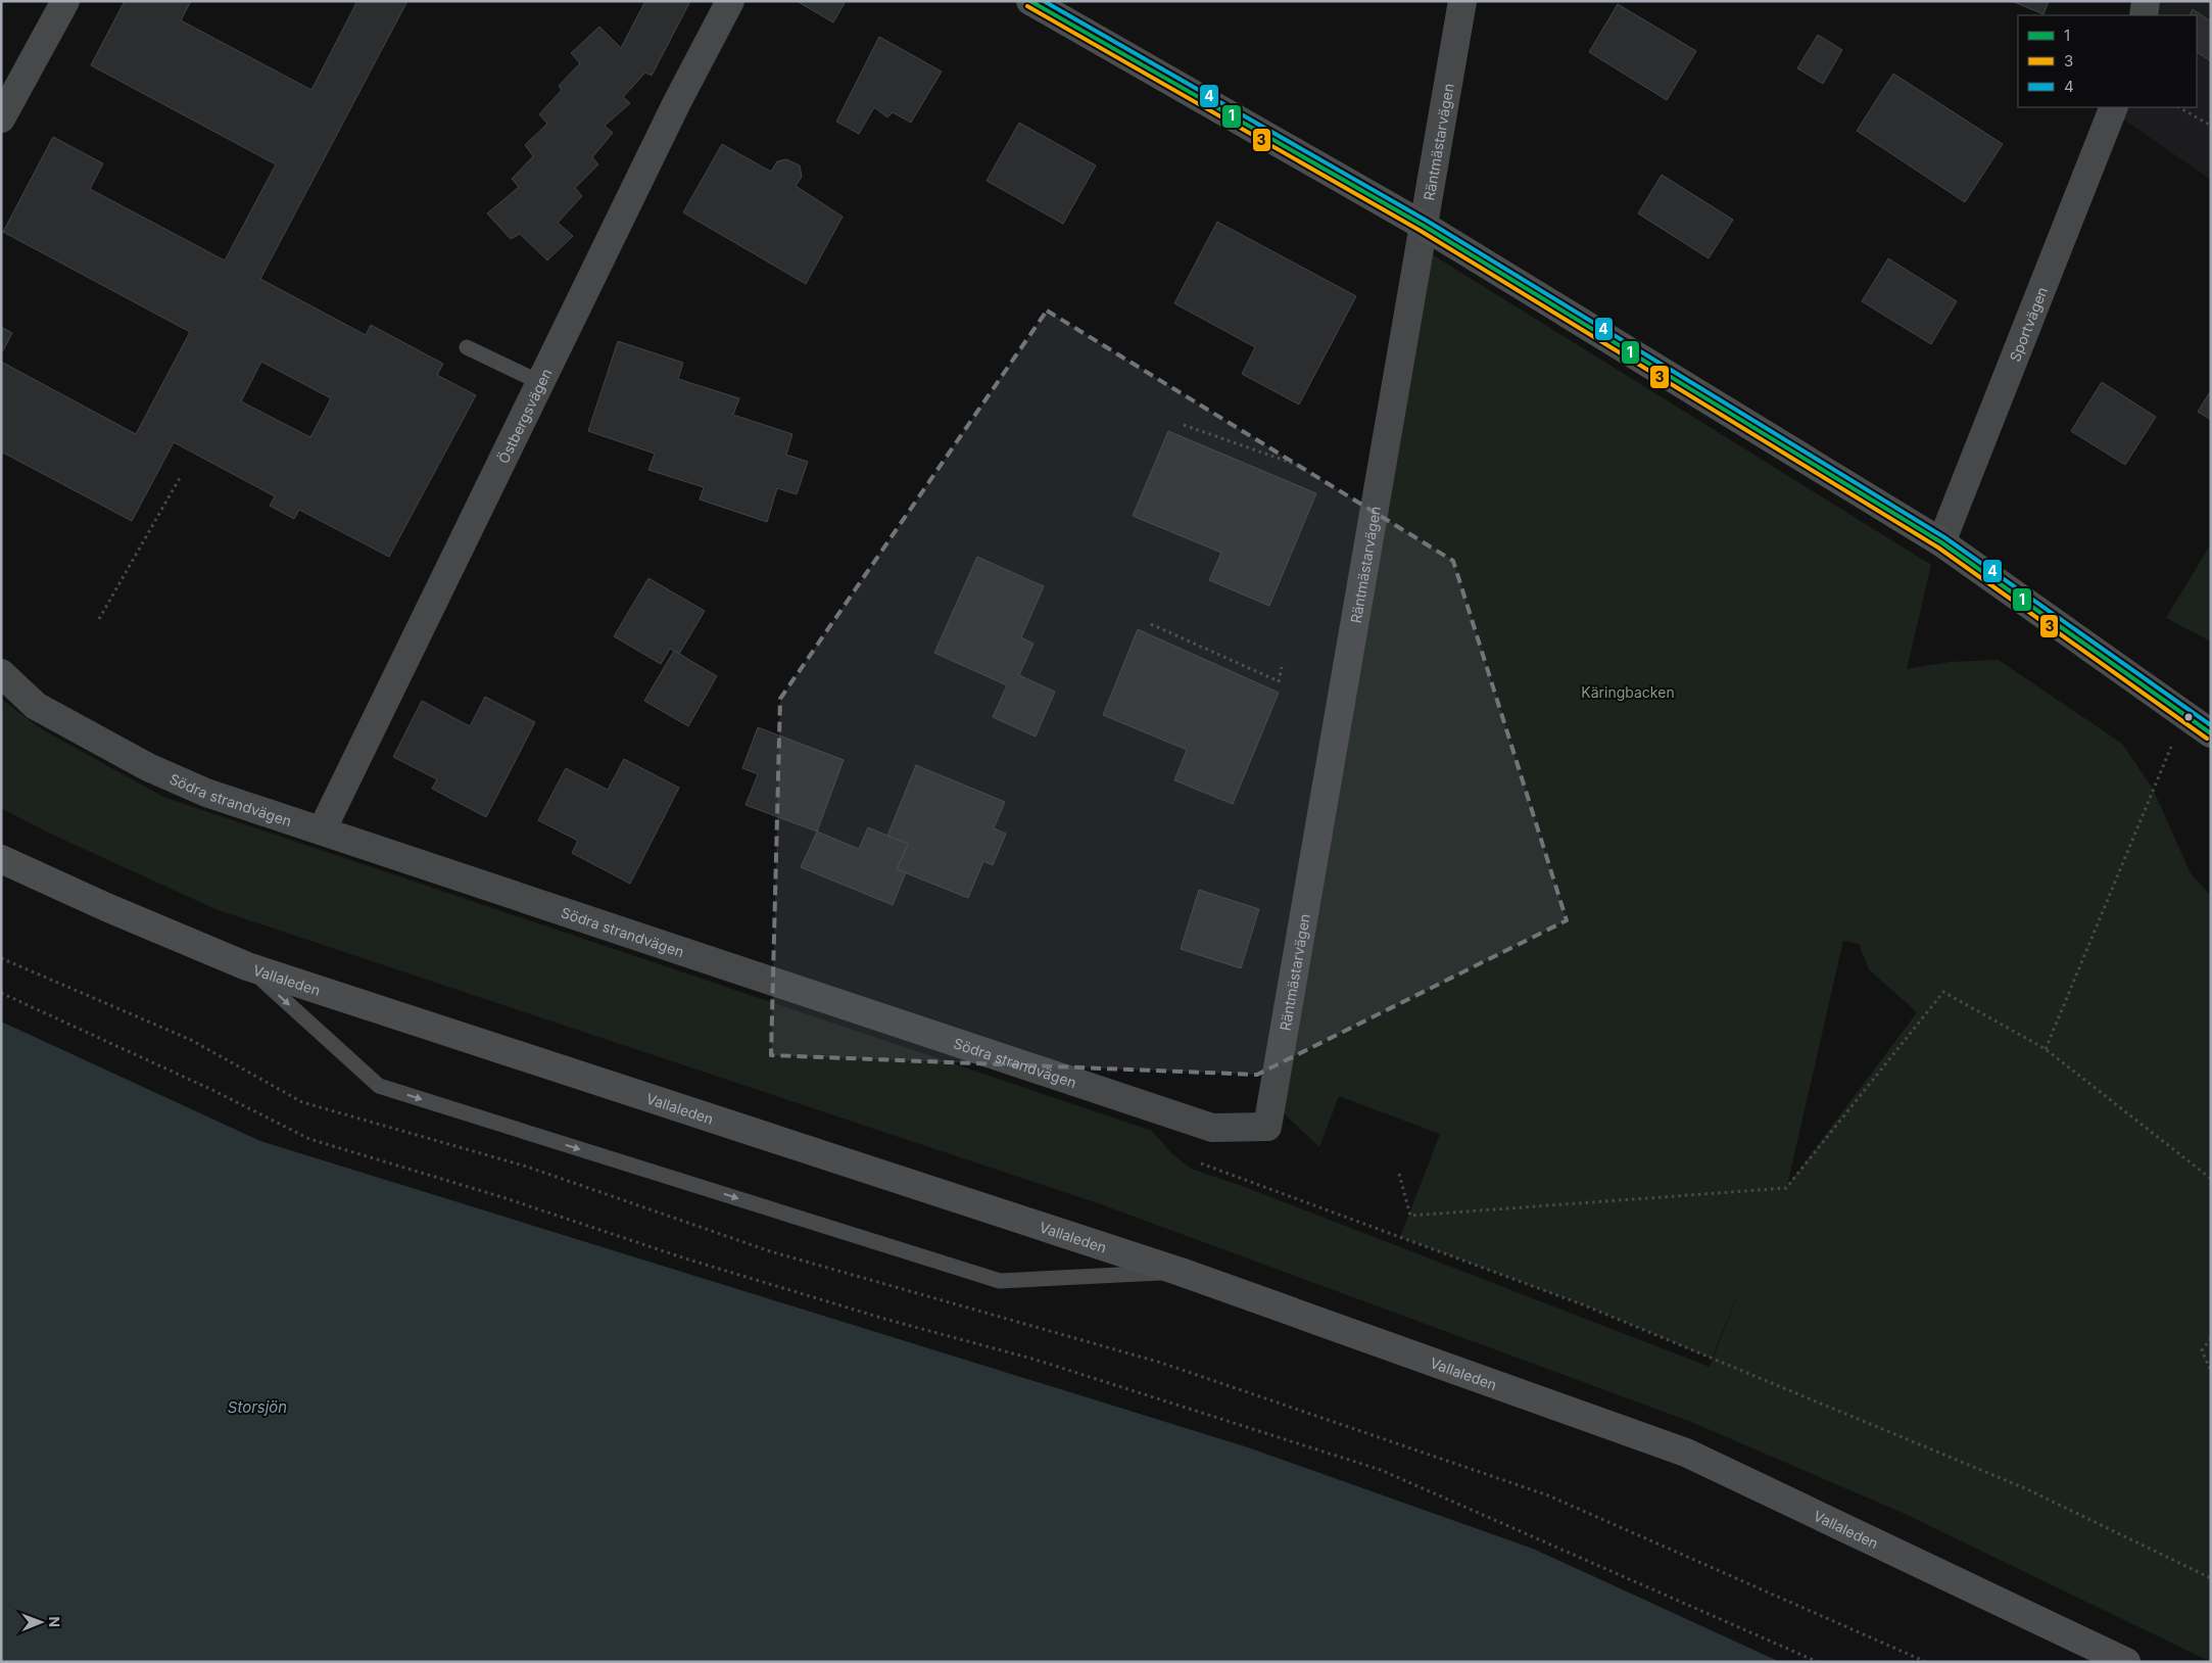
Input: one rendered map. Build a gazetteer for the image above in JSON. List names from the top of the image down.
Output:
{
  "streets": {
    "main road": ["Vallaleden"],
    "street": [
      "Räntmästarvägen",
      "Sportvägen",
      "Östbergsvägen",
      "Södra strandvägen"
    ]
  },
  "crossings": [
    ["Räntmästarvägen", "Södra strandvägen"],
    ["Östbergsvägen", "Södra strandvägen"]
  ],
  "water": ["Storsjön"],
  "parks": ["Käringbacken"],
  "lines": ["transit line 1", "transit line 4", "transit line 3"],
  "legend": ["1", "3", "4"],
  "north": "right"
}
